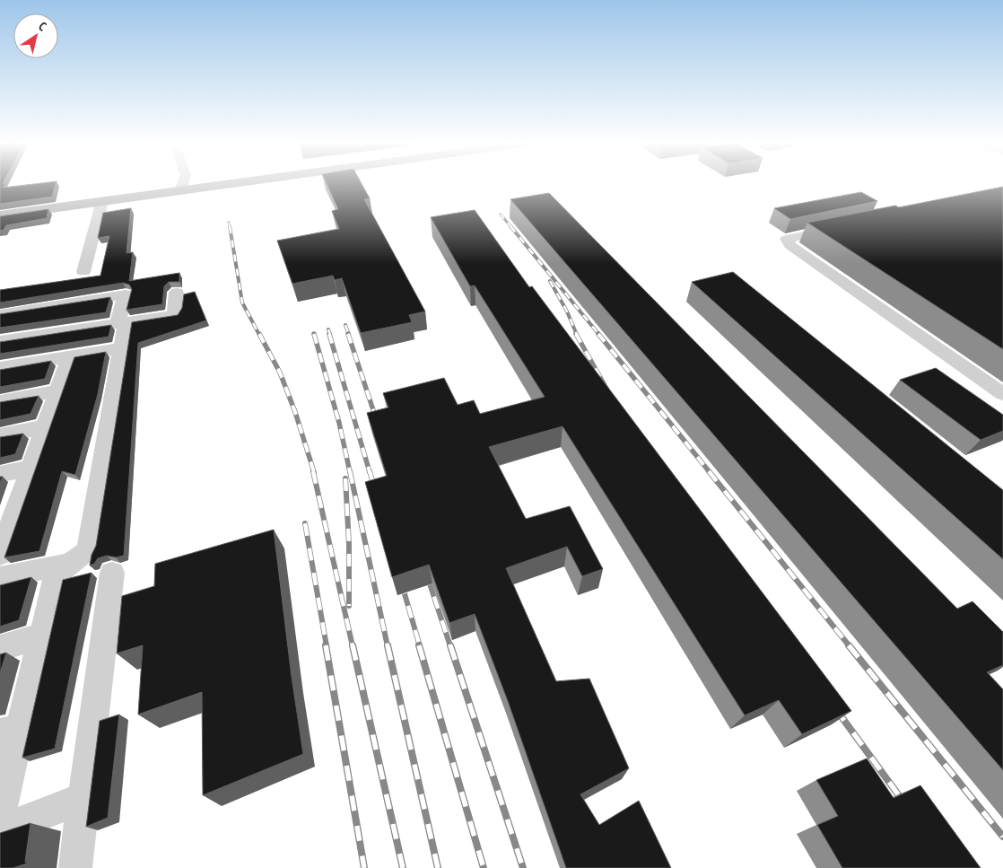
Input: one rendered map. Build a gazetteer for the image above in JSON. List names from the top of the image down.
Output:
{
  "north": "top right"
}
